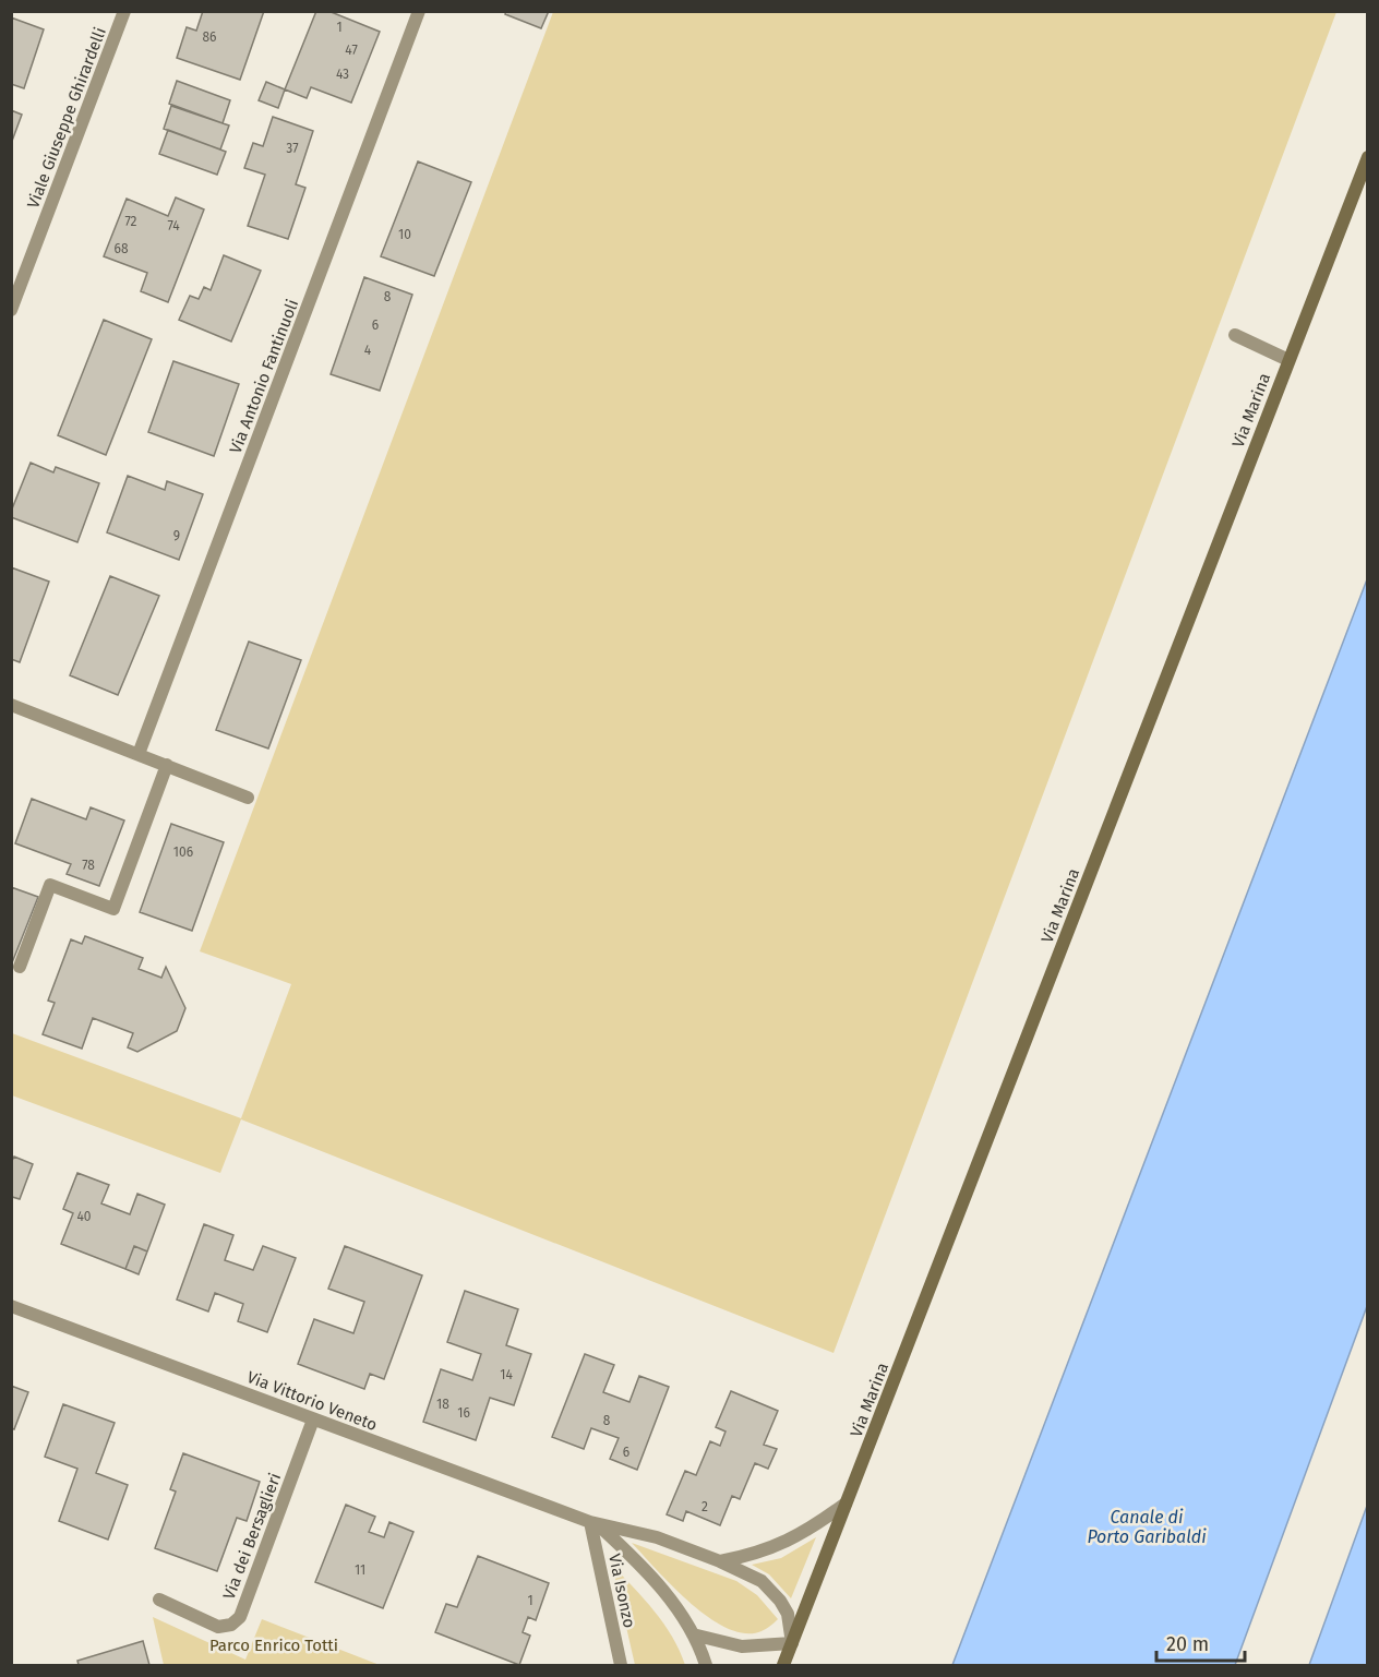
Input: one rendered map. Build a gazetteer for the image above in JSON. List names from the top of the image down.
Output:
{
  "streets": {
    "street": [
      "Viale Giuseppe Ghirardelli",
      "Via Antonio Fantinuoli",
      "Via Marina",
      "Via Vittorio Veneto",
      "Via dei Bersaglieri",
      "Via Isonzo"
    ]
  },
  "crossings": [
    ["Via Marina", "Via Vittorio Veneto"],
    ["Via Vittorio Veneto", "Via dei Bersaglieri"],
    ["Via Vittorio Veneto", "Via Isonzo"]
  ],
  "water": ["Canale di Porto Garibaldi"],
  "parks": ["Parco Enrico Totti"],
  "house_numbers": [
    "1",
    "86",
    "47",
    "43",
    "37",
    "72",
    "74",
    "10",
    "68",
    "8",
    "6",
    "4",
    "9",
    "106",
    "78",
    "40",
    "14",
    "18",
    "16",
    "8",
    "6",
    "2",
    "11",
    "1"
  ],
  "scale_bar": "20 m"
}
